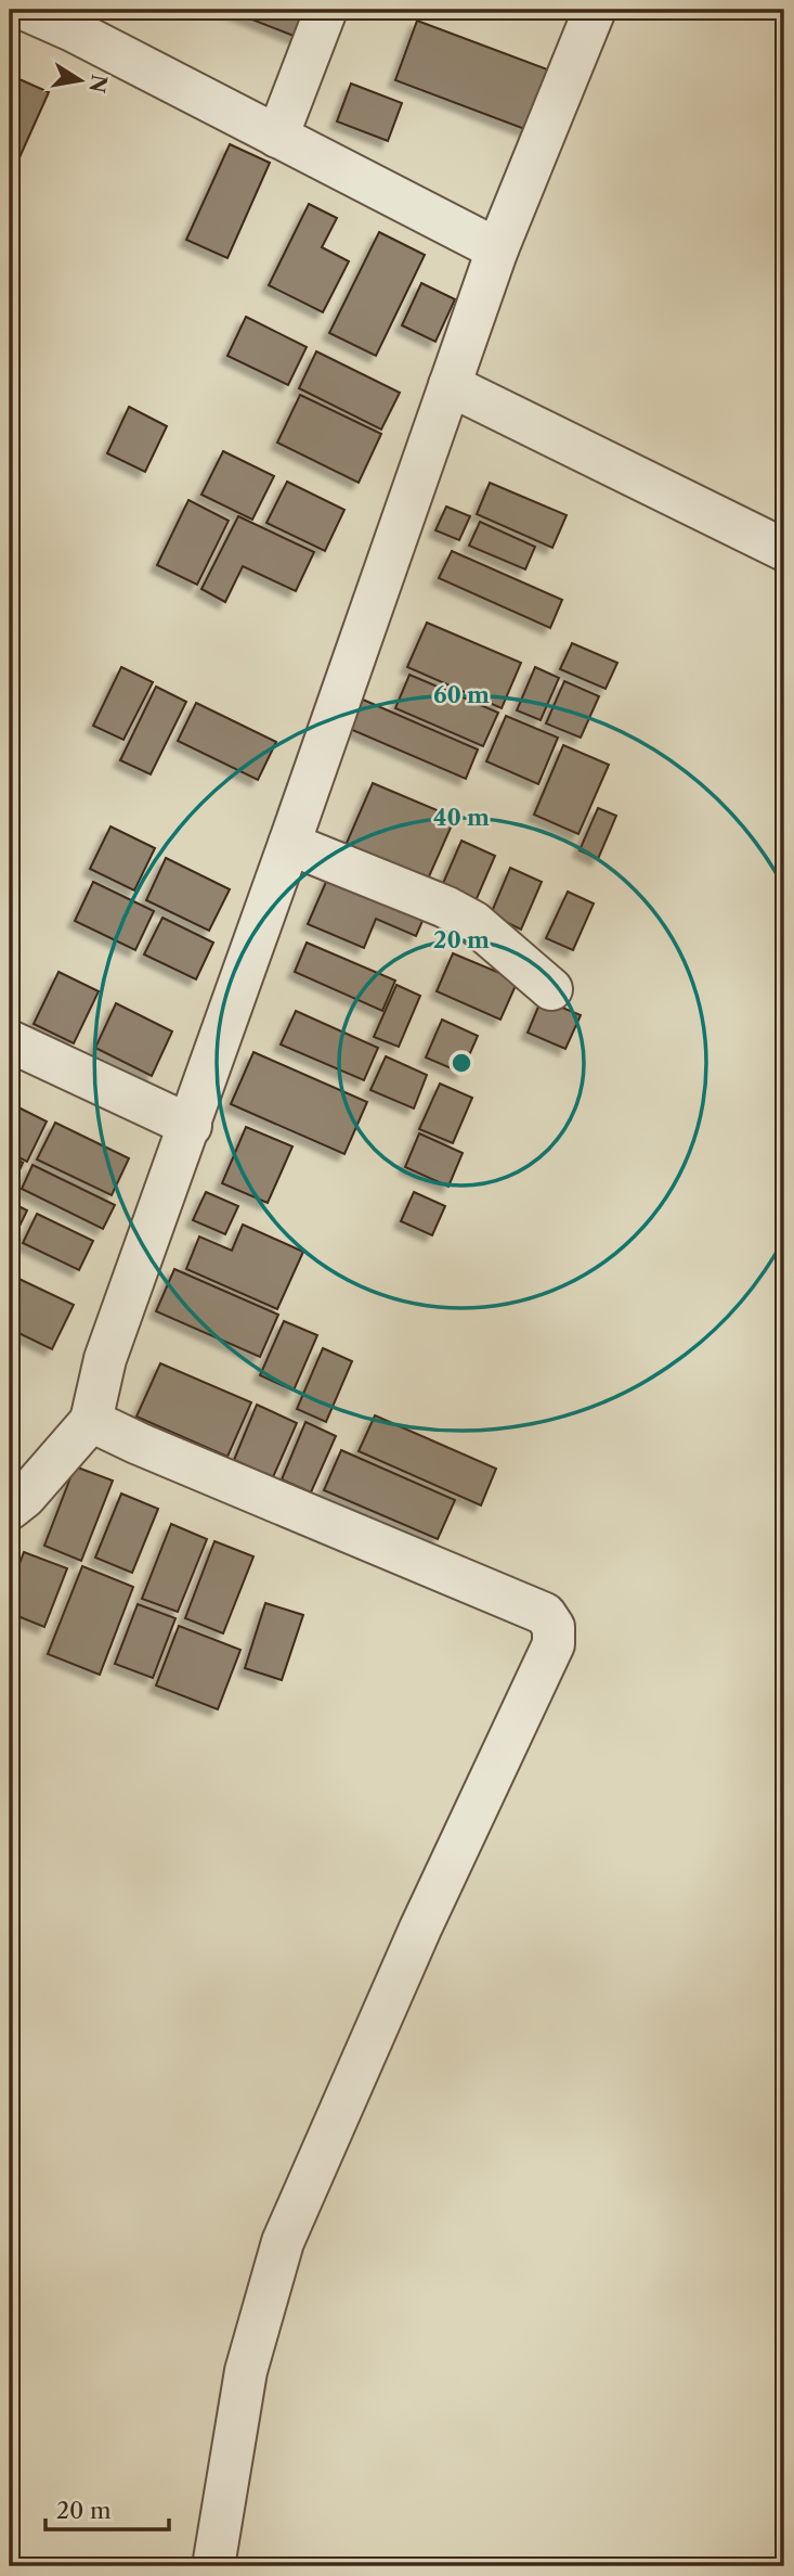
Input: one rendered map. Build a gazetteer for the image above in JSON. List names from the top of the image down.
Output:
{
  "scale_bar": "20 m",
  "north": "right",
  "rings": ["60 m", "40 m", "20 m"]
}
